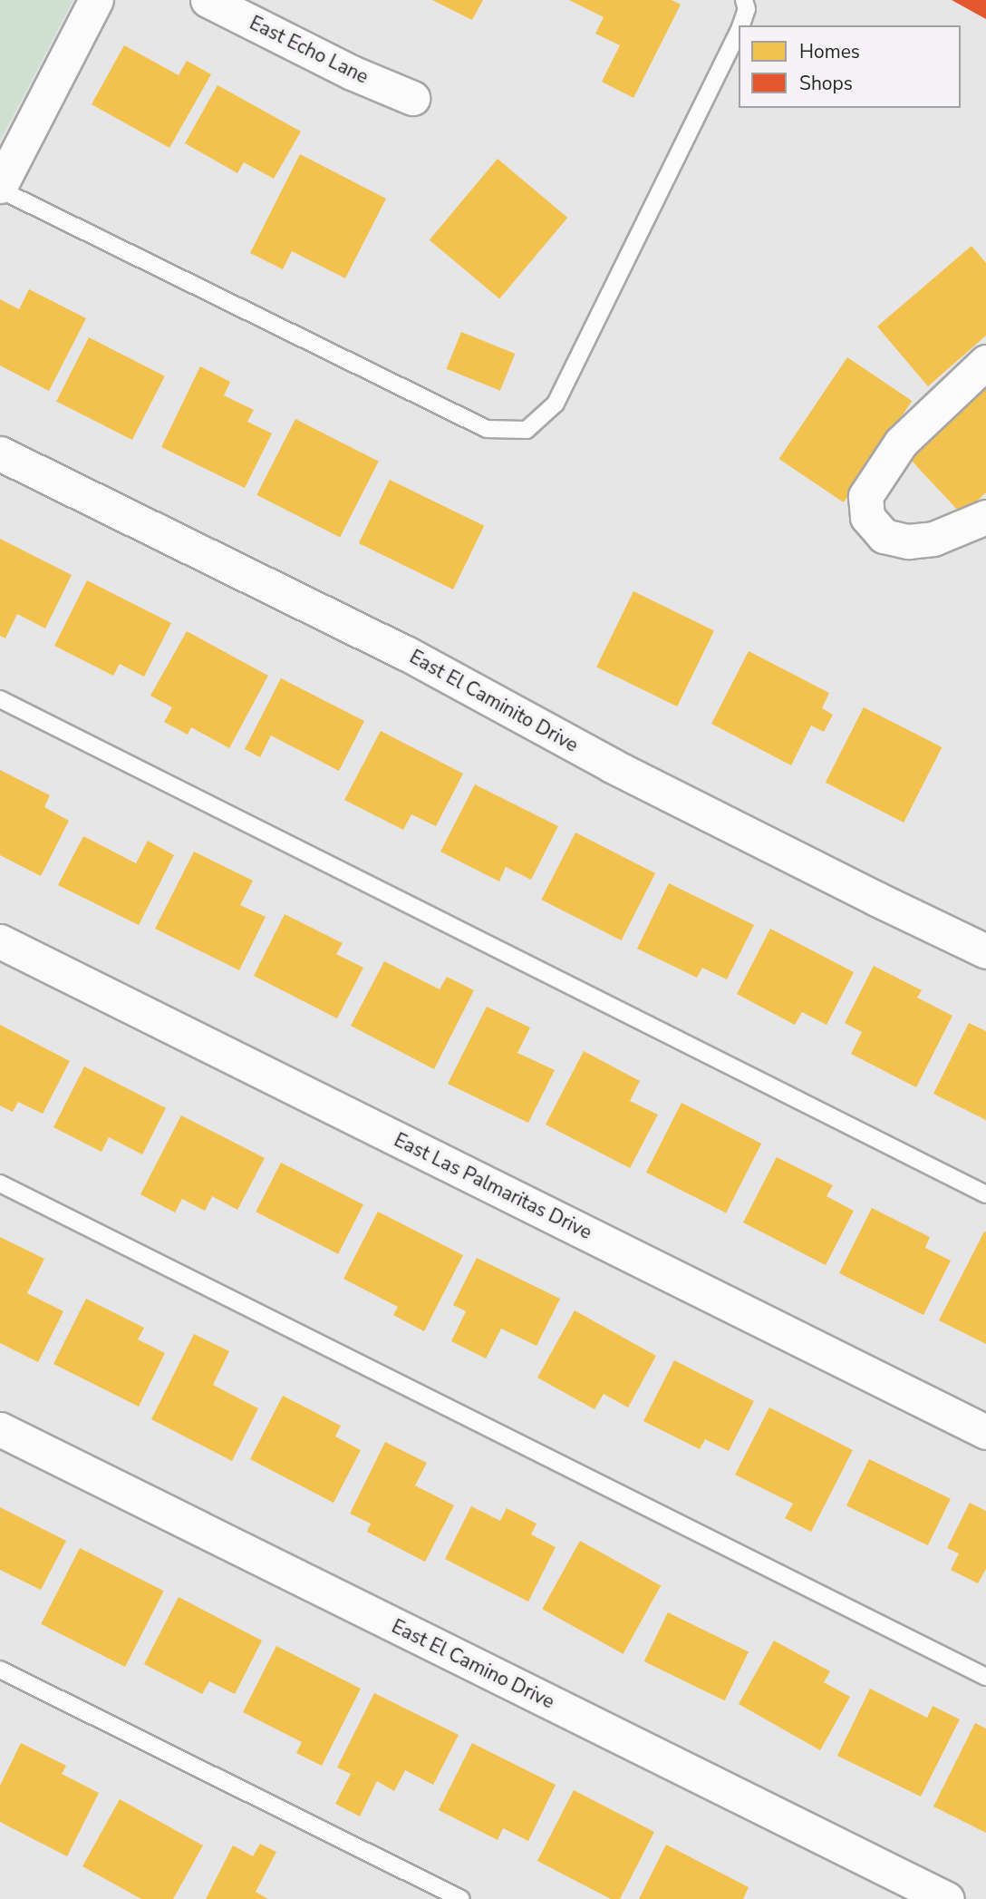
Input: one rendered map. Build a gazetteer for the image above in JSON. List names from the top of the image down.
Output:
{
  "streets": {
    "street": [
      "East Echo Lane",
      "East El Caminito Drive",
      "East Las Palmaritas Drive",
      "East El Camino Drive"
    ]
  },
  "legend": ["Homes", "Shops"]
}
